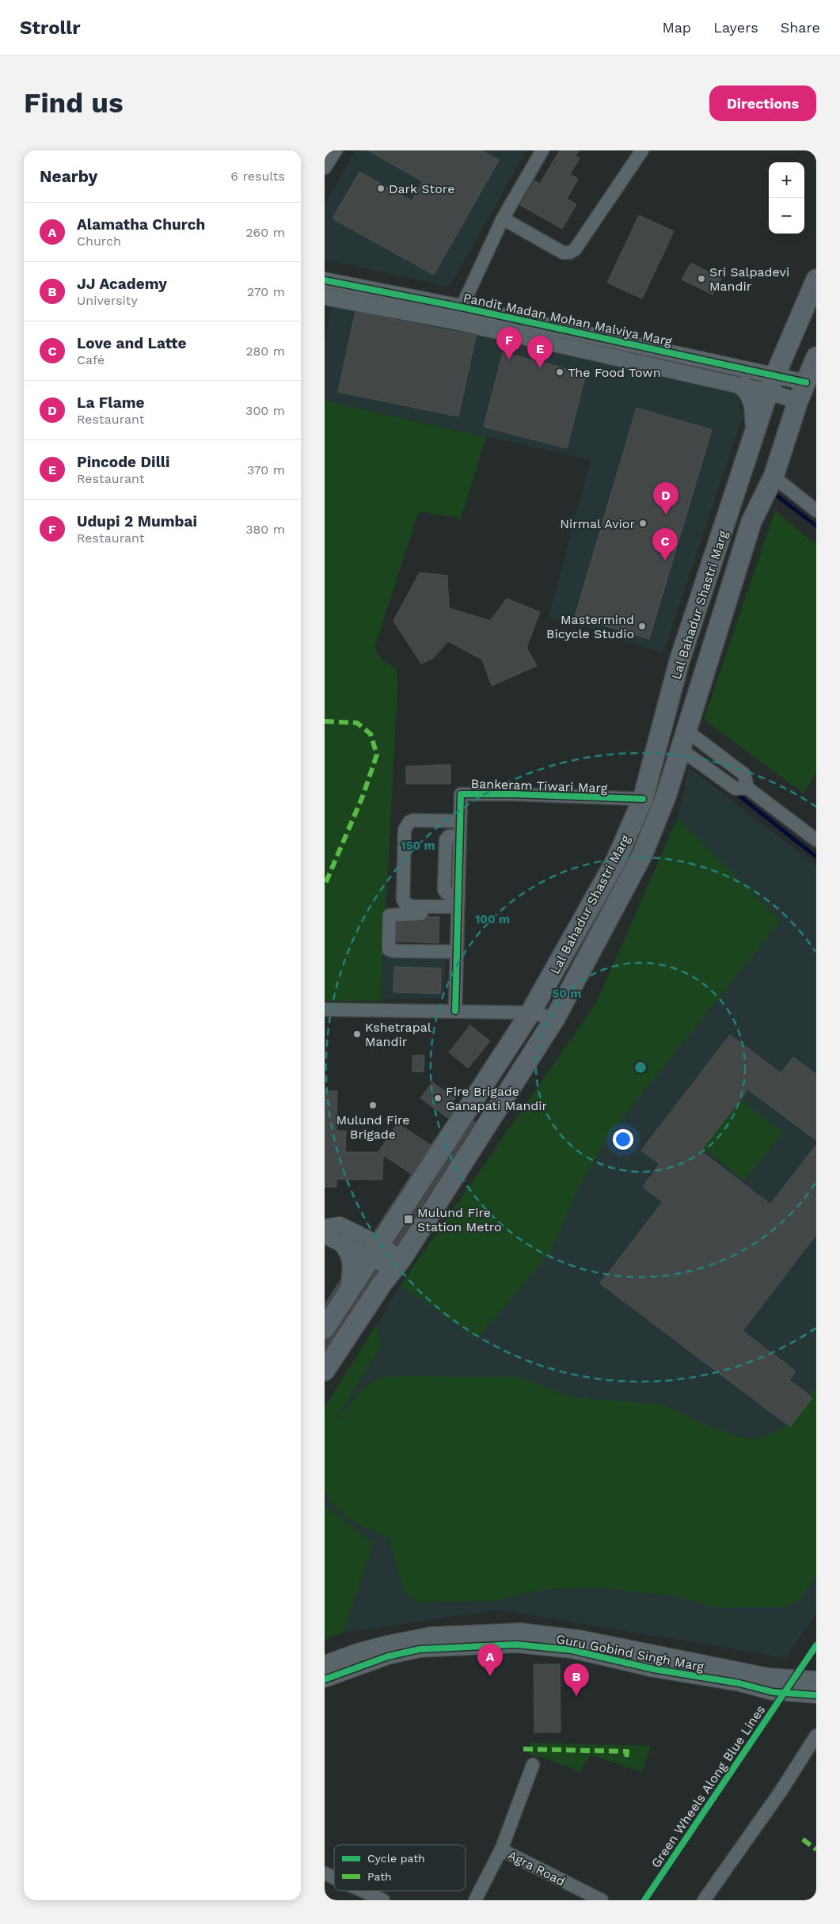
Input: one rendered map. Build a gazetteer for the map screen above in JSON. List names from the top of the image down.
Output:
{
  "streets": {
    "main road": ["Lal Bahadur Shastri Marg"],
    "street": [
      "Pandit Madan Mohan Malviya Marg",
      "Bankeram Tiwari Marg",
      "Guru Gobind Singh Marg",
      "Agra Road"
    ],
    "cycle path": ["Green Wheels Along Blue Lines"]
  },
  "crossings": [
    ["Pandit Madan Mohan Malviya Marg", "Lal Bahadur Shastri Marg"],
    ["Lal Bahadur Shastri Marg", "Bankeram Tiwari Marg"]
  ],
  "places": {
    "other": [
      "Dark Store",
      "Sri Salpadevi Mandir",
      "The Food Town",
      "Nirmal Avior",
      "Mastermind Bicycle Studio",
      "Kshetrapal Mandir",
      "Fire Brigade Ganapati Mandir",
      "Mulund Fire Brigade"
    ],
    "transit": ["Mulund Fire Station Metro"]
  },
  "legend": ["Cycle path", "Path"],
  "page": {
    "header": "Strollr",
    "nav": ["Map", "Layers", "Share"],
    "buttons": "Directions",
    "title": "Find us",
    "heading": ["Nearby", "6 results"],
    "map_buttons": ["+", "−"],
    "list": [
      {
        "mark": "A",
        "name": "Alamatha Church",
        "note": "Church",
        "value": "260 m"
      },
      {
        "mark": "B",
        "name": "JJ Academy",
        "note": "University",
        "value": "270 m"
      },
      {
        "mark": "C",
        "name": "Love and Latte",
        "note": "Café",
        "value": "280 m"
      },
      {
        "mark": "D",
        "name": "La Flame",
        "note": "Restaurant",
        "value": "300 m"
      },
      {
        "mark": "E",
        "name": "Pincode Dilli",
        "note": "Restaurant",
        "value": "370 m"
      },
      {
        "mark": "F",
        "name": "Udupi 2 Mumbai",
        "note": "Restaurant",
        "value": "380 m"
      }
    ],
    "pins": [
      "F",
      "E",
      "D",
      "C",
      "A",
      "B"
    ]
  },
  "rings": ["150 m", "100 m", "50 m"]
}
